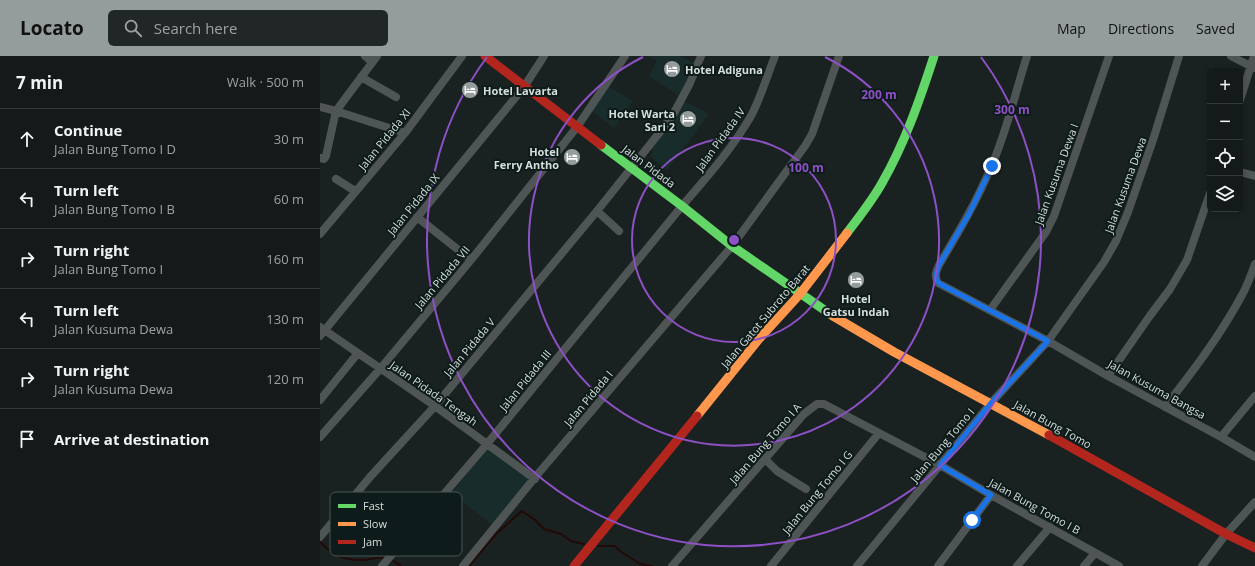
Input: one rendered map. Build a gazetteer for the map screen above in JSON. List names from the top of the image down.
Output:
{
  "streets": {
    "main road": ["Jalan Pidada", "Jalan Gatot Subroto Barat", "Jalan Bung Tomo"],
    "street": [
      "Jalan Pidada XI",
      "Jalan Pidada IV",
      "Jalan Kusuma Dewa I",
      "Jalan Kusuma Dewa",
      "Jalan Pidada IX",
      "Jalan Pidada VII",
      "Jalan Pidada V",
      "Jalan Pidada III",
      "Jalan Kusuma Bangsa",
      "Jalan Pidada Tengah",
      "Jalan Pidada I",
      "Jalan Bung Tomo I A",
      "Jalan Bung Tomo I",
      "Jalan Bung Tomo I G",
      "Jalan Bung Tomo I B"
    ]
  },
  "crossings": [
    ["Jalan Pidada IV", "Jalan Pidada"],
    ["Jalan Pidada IV", "Jalan Pidada III"],
    ["Jalan Pidada", "Jalan Pidada IX"],
    ["Jalan Pidada", "Jalan Pidada VII"],
    ["Jalan Pidada", "Jalan Gatot Subroto Barat"],
    ["Jalan Pidada", "Jalan Pidada V"],
    ["Jalan Pidada", "Jalan Pidada III"],
    ["Jalan Pidada", "Jalan Pidada I"],
    ["Jalan Pidada", "Jalan Bung Tomo"],
    ["Jalan Kusuma Dewa", "Jalan Kusuma Bangsa"],
    ["Jalan Kusuma Dewa", "Jalan Bung Tomo I"],
    ["Jalan Pidada IX", "Jalan Pidada Tengah"],
    ["Jalan Pidada VII", "Jalan Pidada Tengah"],
    ["Jalan Gatot Subroto Barat", "Jalan Bung Tomo"],
    ["Jalan Pidada V", "Jalan Pidada Tengah"],
    ["Jalan Pidada III", "Jalan Pidada Tengah"],
    ["Jalan Kusuma Bangsa", "Jalan Bung Tomo I"],
    ["Jalan Pidada Tengah", "Jalan Pidada I"],
    ["Jalan Bung Tomo", "Jalan Bung Tomo I"],
    ["Jalan Bung Tomo I A", "Jalan Bung Tomo I"],
    ["Jalan Bung Tomo I A", "Jalan Bung Tomo I G"],
    ["Jalan Bung Tomo I A", "Jalan Bung Tomo I B"],
    ["Jalan Bung Tomo I", "Jalan Bung Tomo I B"]
  ],
  "places": {
    "hotel": [
      "Hotel Adiguna",
      "Hotel Lavarta",
      "Hotel Warta Sari 2",
      "Hotel Ferry Antho",
      "Hotel Gatsu Indah"
    ]
  },
  "legend": ["Fast", "Slow", "Jam"],
  "page": {
    "header": "Locato",
    "search": "Search here",
    "nav": ["Map", "Directions", "Saved"],
    "heading": ["7 min", "Walk · 500 m"],
    "map_buttons": ["+", "−"],
    "list": [
      ["Continue", "Jalan Bung Tomo I D", "30 m"],
      ["Turn left", "Jalan Bung Tomo I B", "60 m"],
      ["Turn right", "Jalan Bung Tomo I", "160 m"],
      ["Turn left", "Jalan Kusuma Dewa", "130 m"],
      ["Turn right", "Jalan Kusuma Dewa", "120 m"],
      "Arrive at destination"
    ]
  },
  "rings": ["200 m", "300 m", "100 m"]
}
